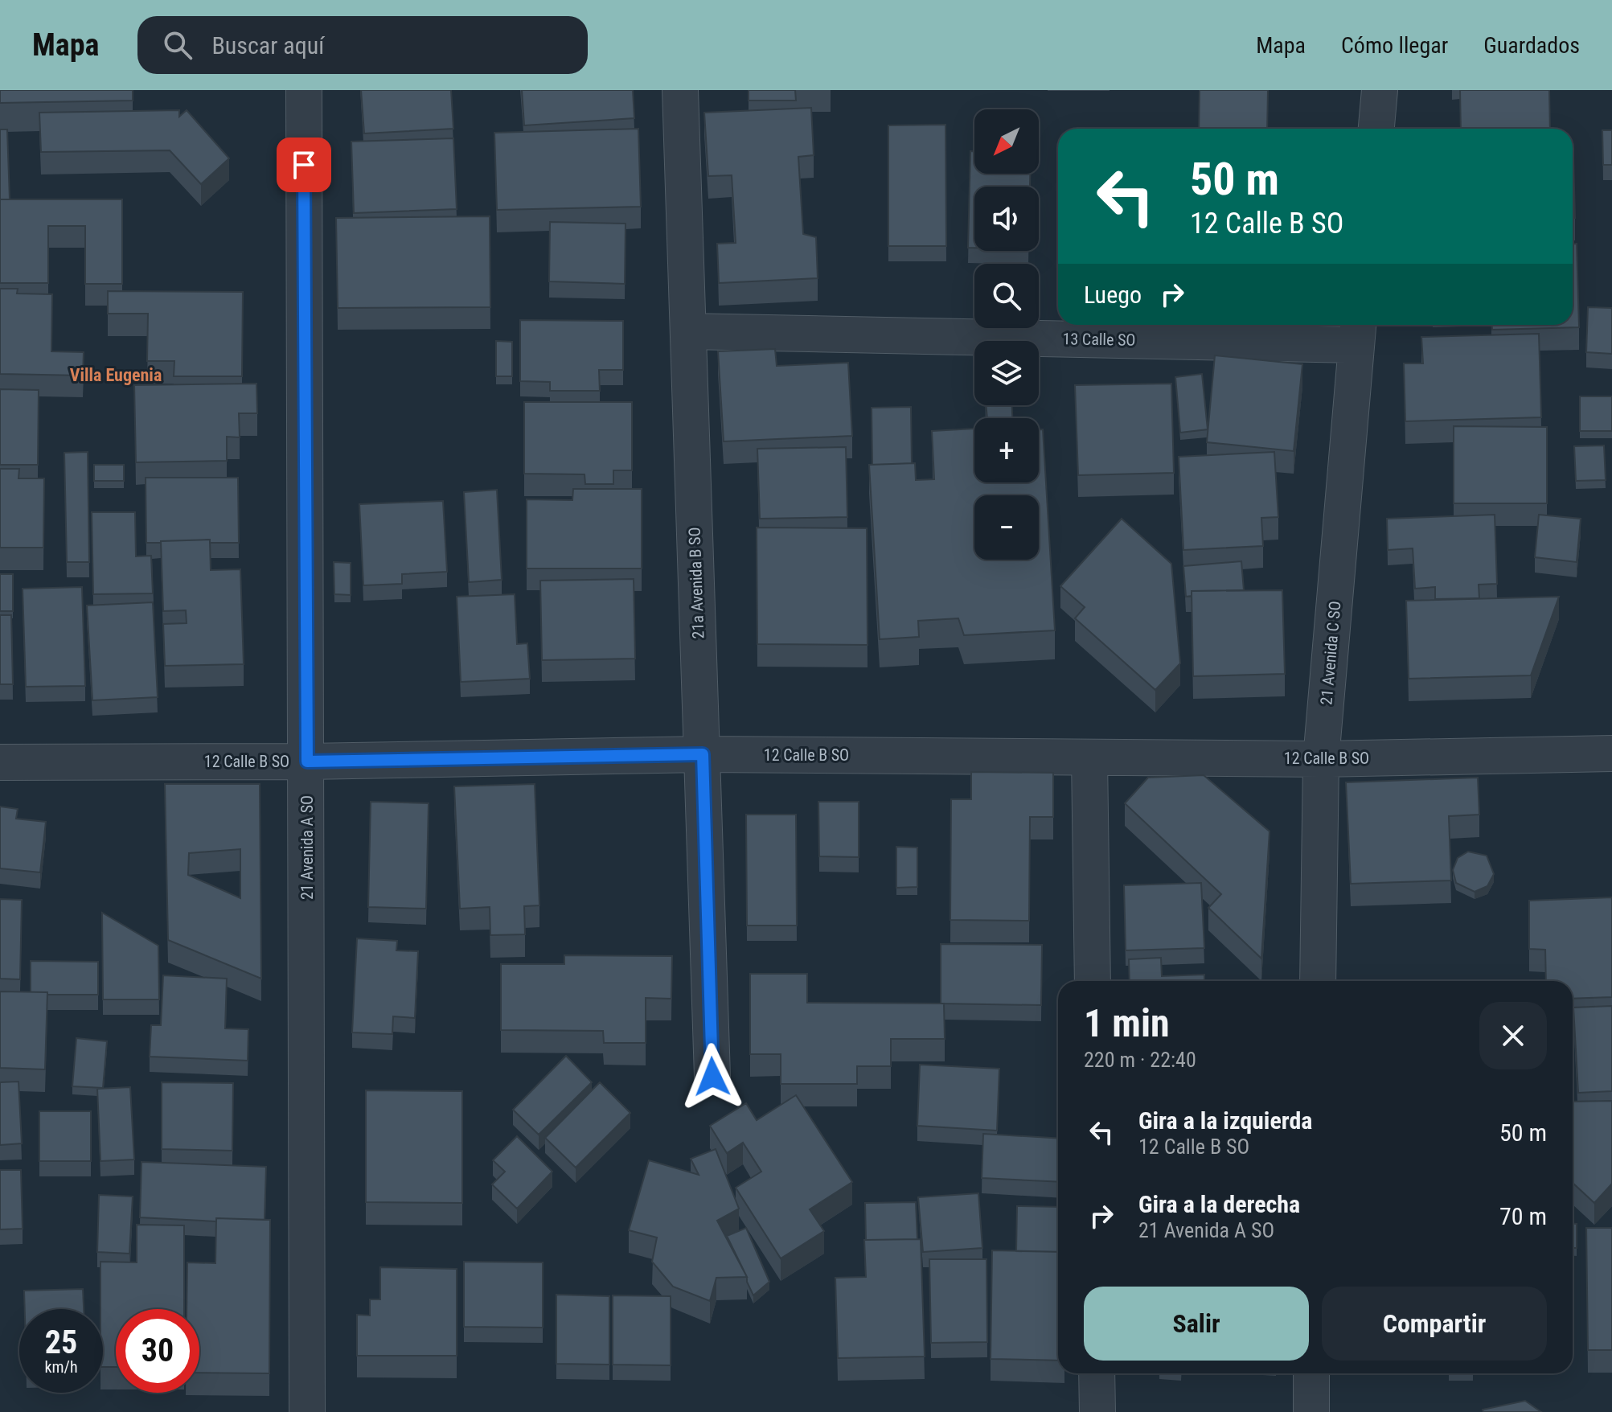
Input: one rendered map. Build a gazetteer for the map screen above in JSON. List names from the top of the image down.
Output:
{
  "streets": {
    "street": [
      "13 Calle SO",
      "21a Avenida B SO",
      "21 Avenida C SO",
      "12 Calle B SO",
      "21 Avenida A SO"
    ]
  },
  "crossings": [
    ["13 Calle SO", "21a Avenida B SO"],
    ["13 Calle SO", "21 Avenida C SO"],
    ["21a Avenida B SO", "12 Calle B SO"],
    ["21 Avenida C SO", "12 Calle B SO"],
    ["12 Calle B SO", "21 Avenida A SO"]
  ],
  "districts": ["Villa Eugenia"],
  "north": "bottom left",
  "page": {
    "header": "Mapa",
    "search": "Buscar aquí",
    "nav": ["Mapa", "Cómo llegar", "Guardados"],
    "map_buttons": ["+", "−"],
    "turn": ["50 m", "12 Calle B SO"],
    "then": "Luego",
    "heading": ["1 min", "220 m · 22:40"],
    "list": [
      {
        "name": "Gira a la izquierda",
        "note": "12 Calle B SO",
        "value": "50 m"
      },
      {
        "name": "Gira a la derecha",
        "note": "21 Avenida A SO",
        "value": "70 m"
      }
    ],
    "buttons": ["Salir", "Compartir"],
    "speed": "25 km/h",
    "limit": "30"
  }
}
